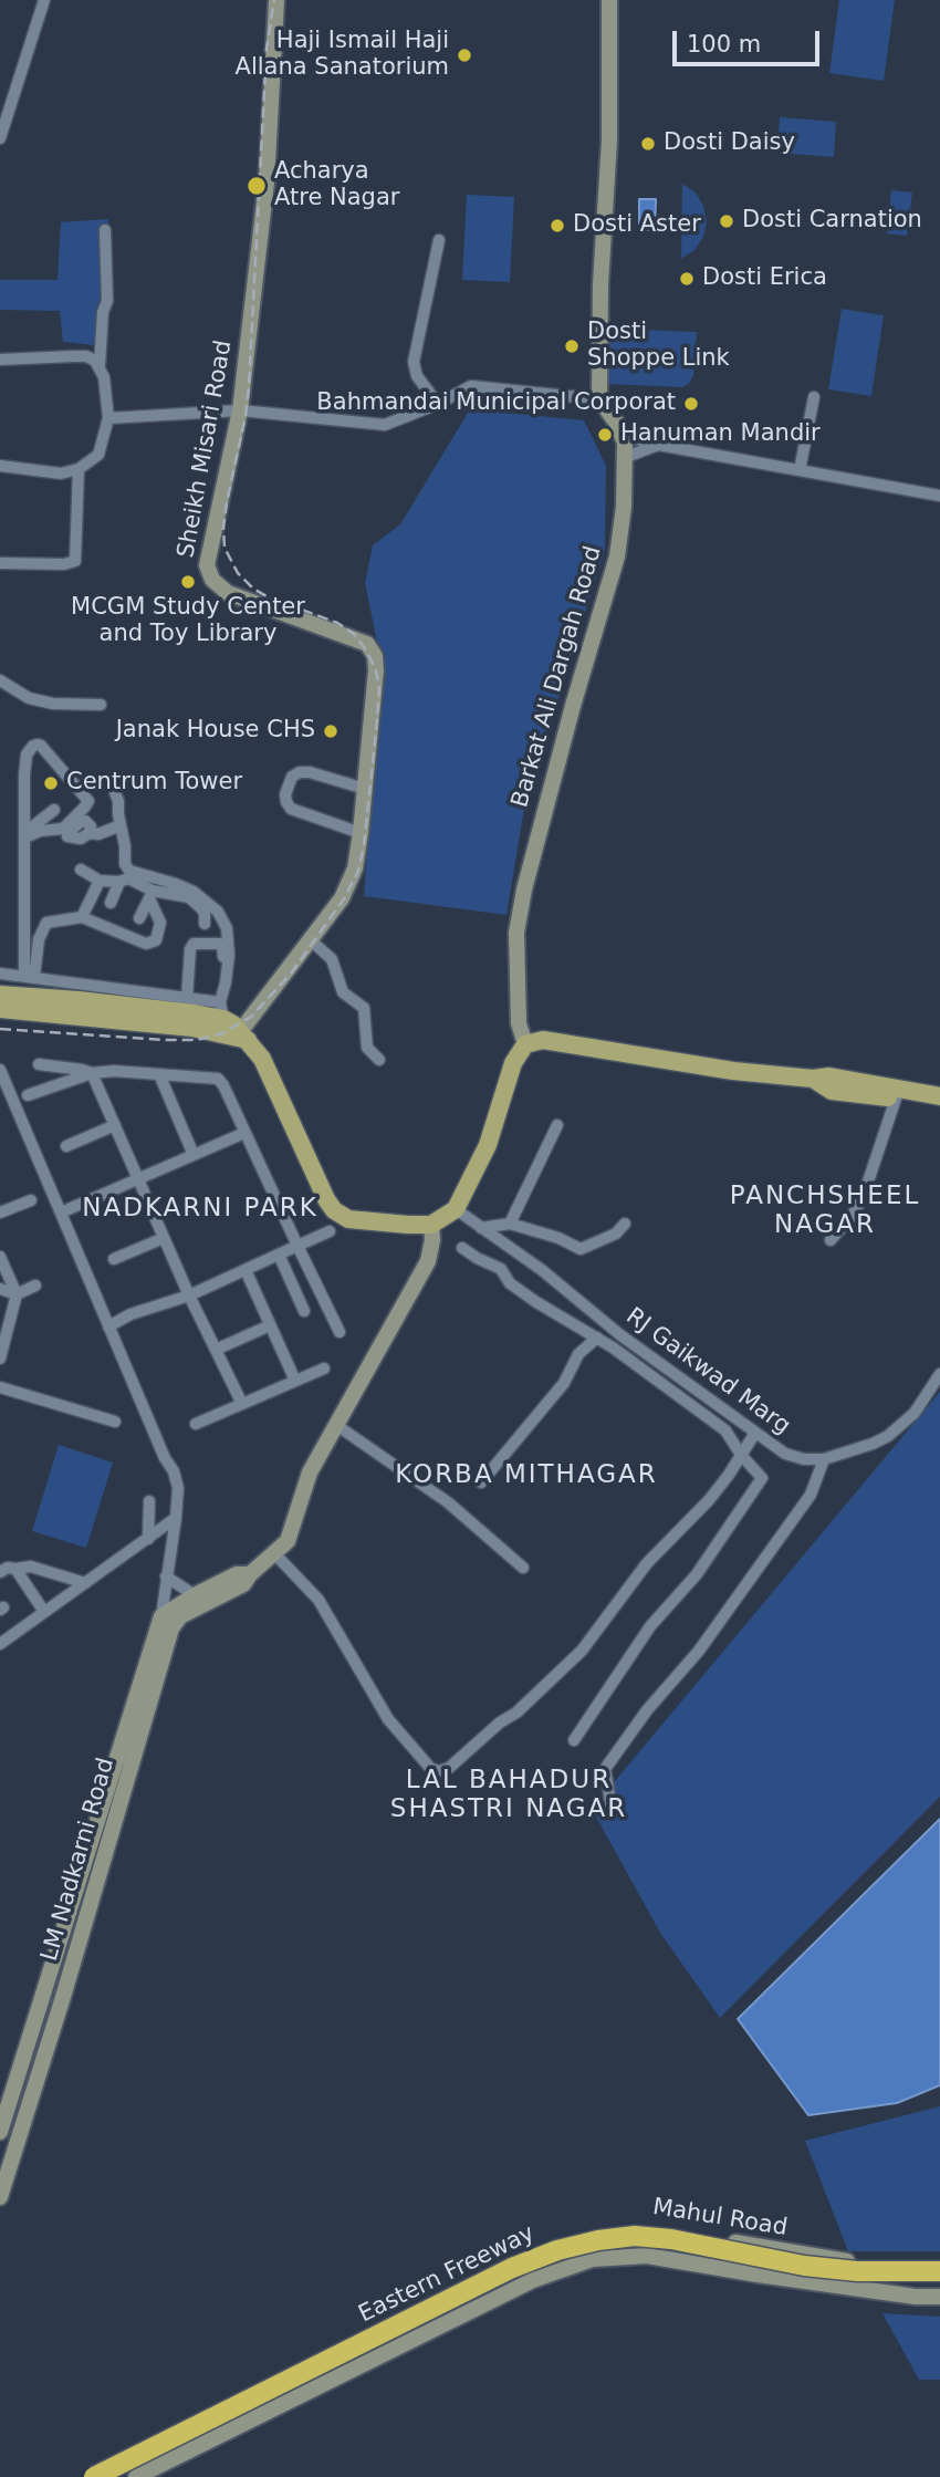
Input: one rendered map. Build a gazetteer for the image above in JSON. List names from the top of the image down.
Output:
{
  "streets": {
    "highway": ["Eastern Freeway"],
    "street": [
      "Sheikh Misari Road",
      "Barkat Ali Dargah Road",
      "RJ Gaikwad Marg",
      "LM Nadkarni Road",
      "Mahul Road"
    ]
  },
  "crossings": [
    ["Mahul Road", "Eastern Freeway"]
  ],
  "districts": [
    "PANCHSHEEL NAGAR",
    "NADKARNI PARK",
    "KORBA MITHAGAR",
    "LAL BAHADUR SHASTRI NAGAR"
  ],
  "places": [
    "Haji Ismail Haji Allana Sanatorium",
    "Dosti Daisy",
    "Acharya Atre Nagar",
    "Dosti Carnation",
    "Dosti Aster",
    "Dosti Erica",
    "Dosti Shoppe Link",
    "Bahmandai Municipal Corporat",
    "Hanuman Mandir",
    "MCGM Study Center and Toy Library",
    "Janak House CHS",
    "Centrum Tower"
  ],
  "scale_bar": "100 m"
}
